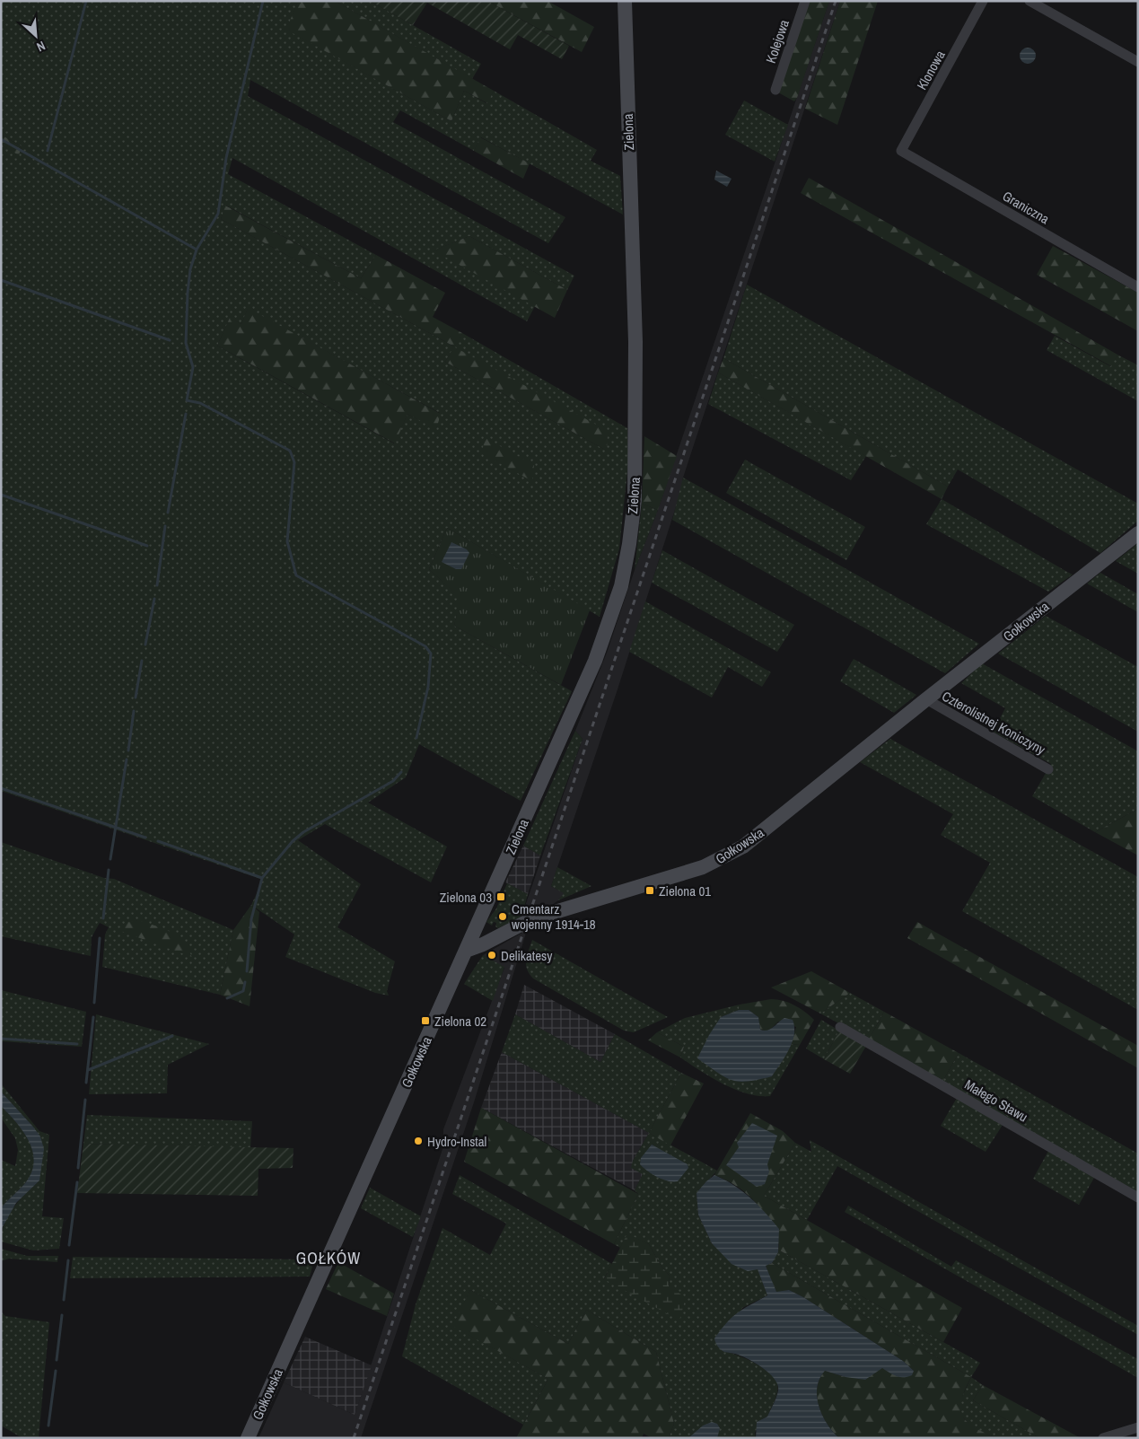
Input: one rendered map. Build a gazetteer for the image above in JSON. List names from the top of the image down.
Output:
{
  "streets": {
    "street": [
      "Kolejowa",
      "Klonowa",
      "Zielona",
      "Graniczna",
      "Gołkowska",
      "Czterolistnej Koniczyny",
      "Małego Stawu"
    ]
  },
  "crossings": [
    ["Klonowa", "Graniczna"],
    ["Zielona", "Gołkowska"],
    ["Gołkowska", "Czterolistnej Koniczyny"]
  ],
  "districts": ["GOŁKÓW"],
  "places": {
    "transit": ["Zielona 01", "Zielona 03", "Zielona 02"],
    "other": ["Cmentarz wojenny 1914-18", "Delikatesy", "Hydro-Instal"]
  },
  "north": "bottom right"
}
